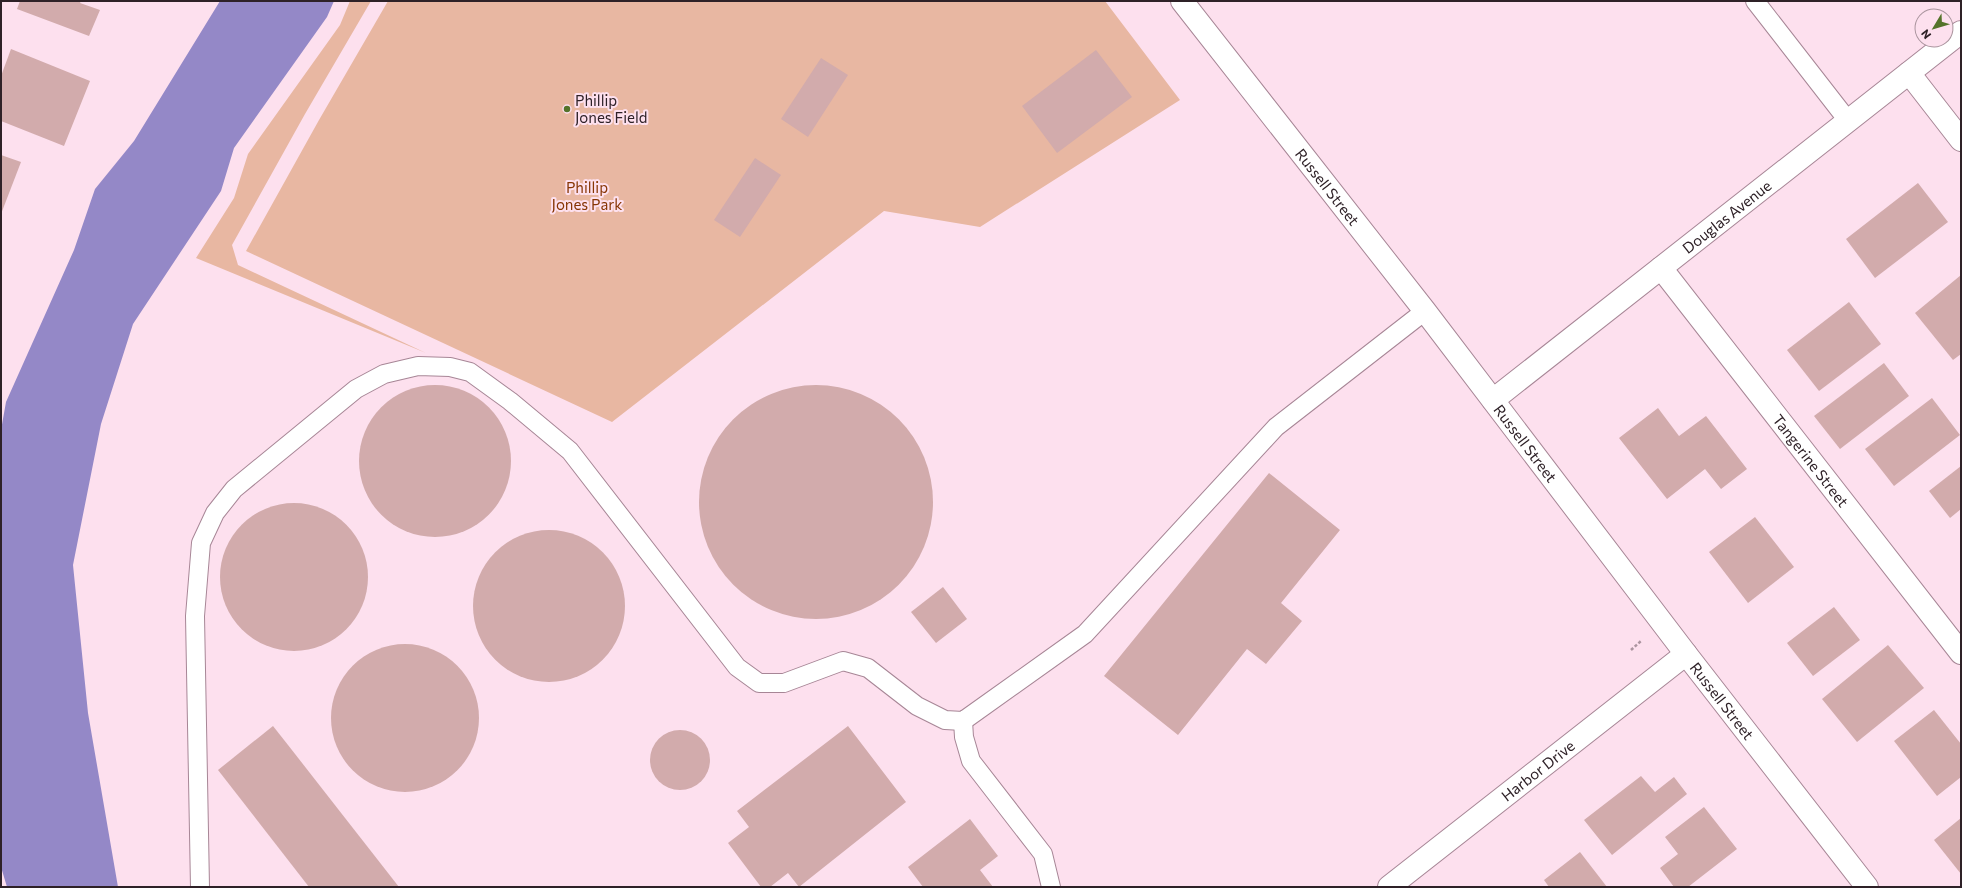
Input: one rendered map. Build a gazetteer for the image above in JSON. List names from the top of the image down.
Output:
{
  "streets": {
    "street": [
      "Russell Street",
      "Douglas Avenue",
      "Tangerine Street",
      "Harbor Drive"
    ]
  },
  "crossings": [
    ["Russell Street", "Douglas Avenue"],
    ["Russell Street", "Harbor Drive"],
    ["Douglas Avenue", "Tangerine Street"]
  ],
  "parks": ["Phillip Jones Park"],
  "places": ["Phillip Jones Field"],
  "north": "bottom left"
}
